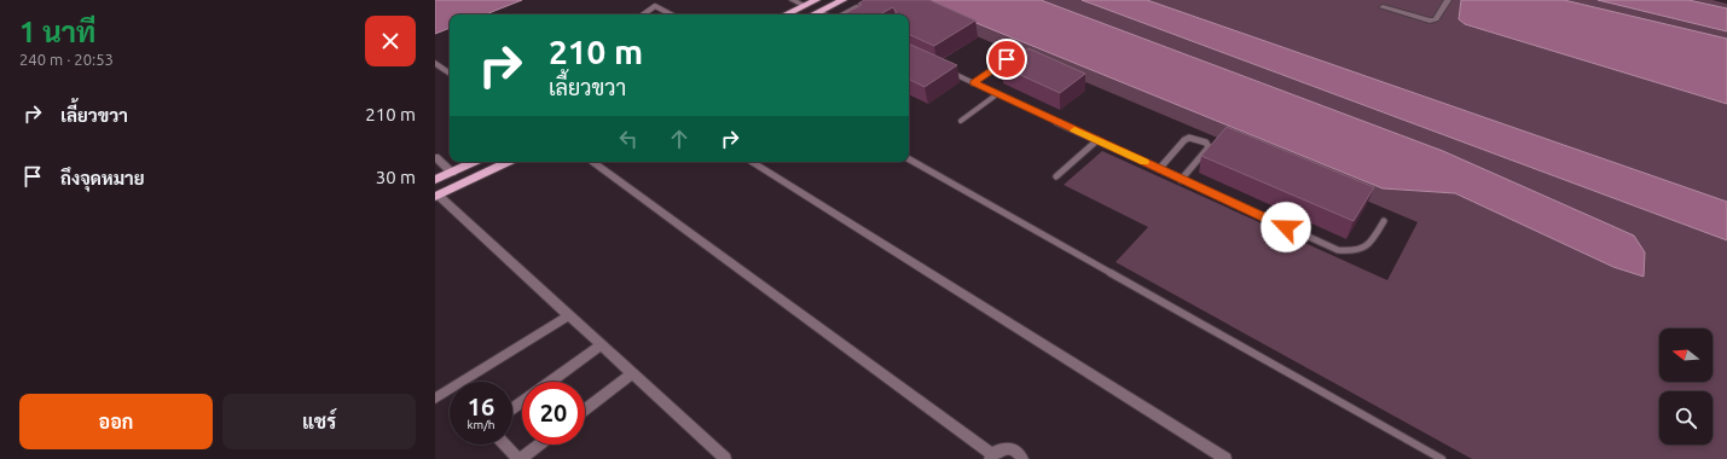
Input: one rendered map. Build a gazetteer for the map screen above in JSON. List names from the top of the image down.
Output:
{
  "north": "left",
  "page": {
    "heading": ["1 นาที", "240 m · 20:53"],
    "turn": ["210 m", "เลี้ยวขวา"],
    "list": [
      {
        "name": "เลี้ยวขวา",
        "value": "210 m"
      },
      {
        "name": "ถึงจุดหมาย",
        "value": "30 m"
      }
    ],
    "speed": "16 km/h",
    "limit": "20",
    "buttons": ["ออก", "แชร์"]
  }
}
